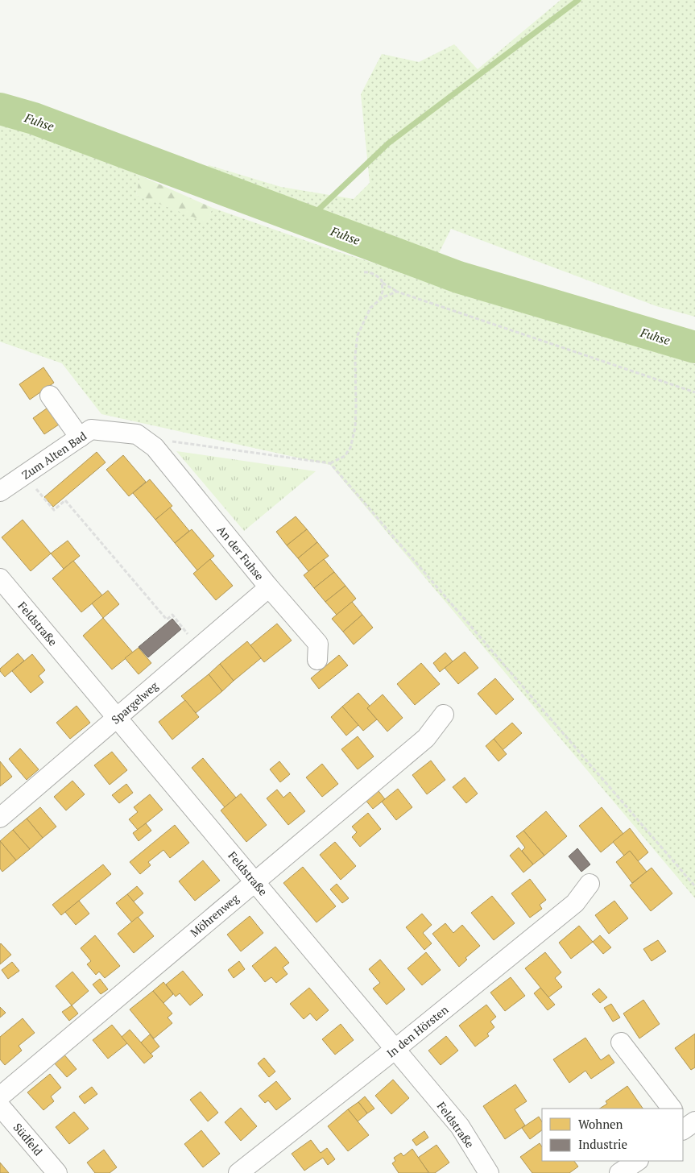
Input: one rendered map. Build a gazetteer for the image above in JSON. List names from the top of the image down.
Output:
{
  "streets": {
    "street": [
      "Zum Alten Bad",
      "An der Fuhse",
      "Feldstraße",
      "Spargelweg",
      "Möhrenweg",
      "In den Hörsten",
      "Südfeld"
    ]
  },
  "crossings": [
    ["Zum Alten Bad", "An der Fuhse"],
    ["An der Fuhse", "Spargelweg"],
    ["Feldstraße", "Spargelweg"],
    ["Feldstraße", "Möhrenweg"],
    ["Feldstraße", "In den Hörsten"]
  ],
  "water": ["Fuhse"],
  "legend": ["Wohnen", "Industrie"]
}
